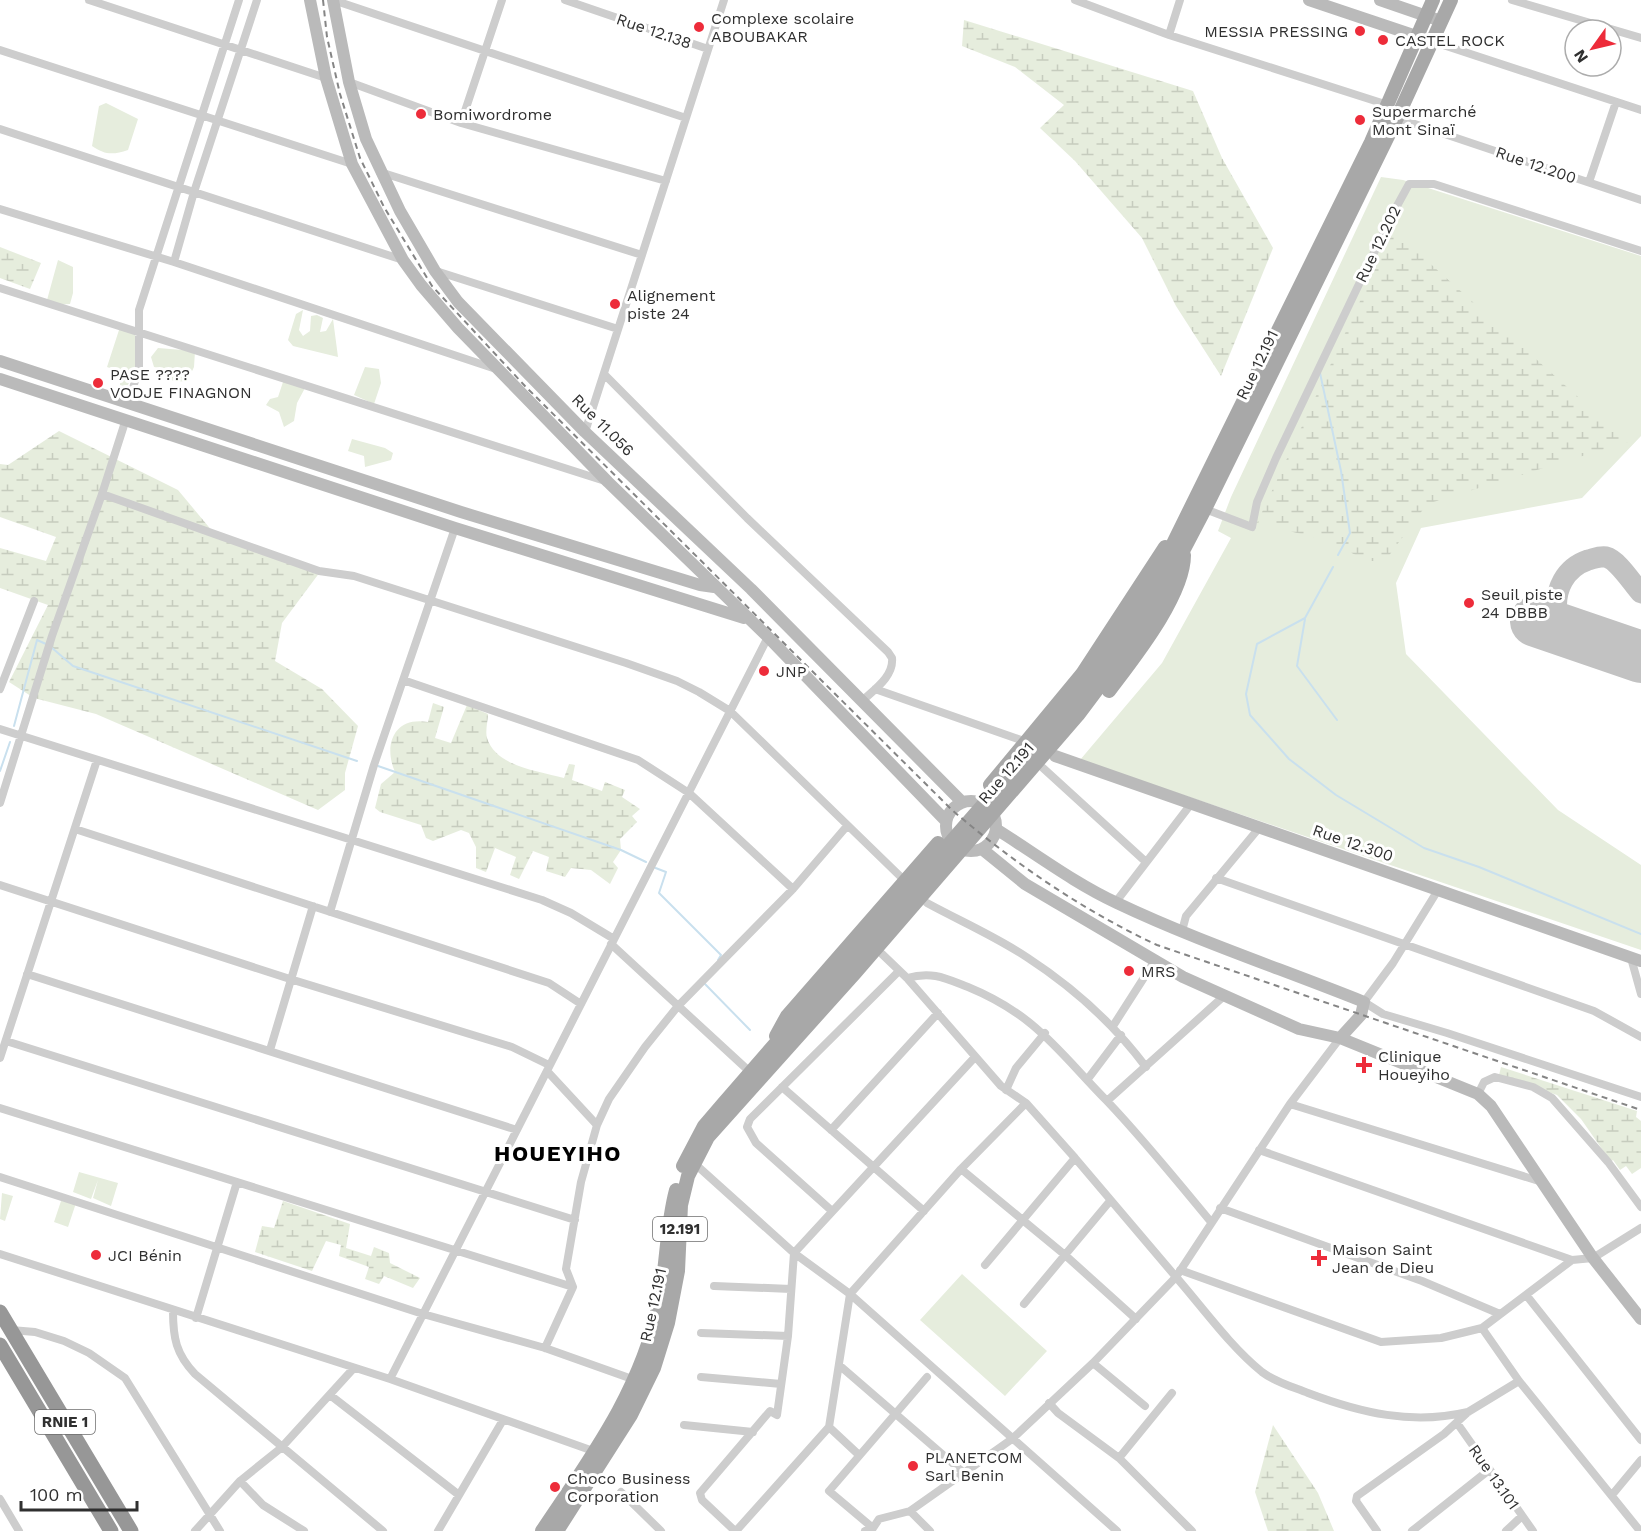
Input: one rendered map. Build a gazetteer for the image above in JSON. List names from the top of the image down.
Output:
{
  "streets": {
    "highway": ["RNIE 1"],
    "main road": [
      "Rue 12.191",
      "Rue 11.056",
      "Rue 12.300",
      "12.191"
    ],
    "street": [
      "Rue 12.138",
      "Rue 12.200",
      "Rue 12.202",
      "Rue 13.101"
    ]
  },
  "crossings": [
    ["Rue 12.200", "Rue 12.191"],
    ["Rue 12.202", "Rue 12.191"]
  ],
  "districts": ["HOUEYIHO"],
  "places": {
    "other": [
      "Complexe scolaire ABOUBAKAR",
      "MESSIA PRESSING",
      "CASTEL ROCK",
      "Bomiwordrome",
      "Supermarché Mont Sinaï",
      "Alignement piste 24",
      "PASE ???? VODJE FINAGNON",
      "Seuil piste 24 DBBB",
      "JNP",
      "MRS",
      "JCI Bénin",
      "PLANETCOM Sarl Benin",
      "Choco Business Corporation"
    ],
    "health": ["Clinique Houeyiho", "Maison Saint Jean de Dieu"]
  },
  "scale_bar": "100 m",
  "north": "bottom left"
}
